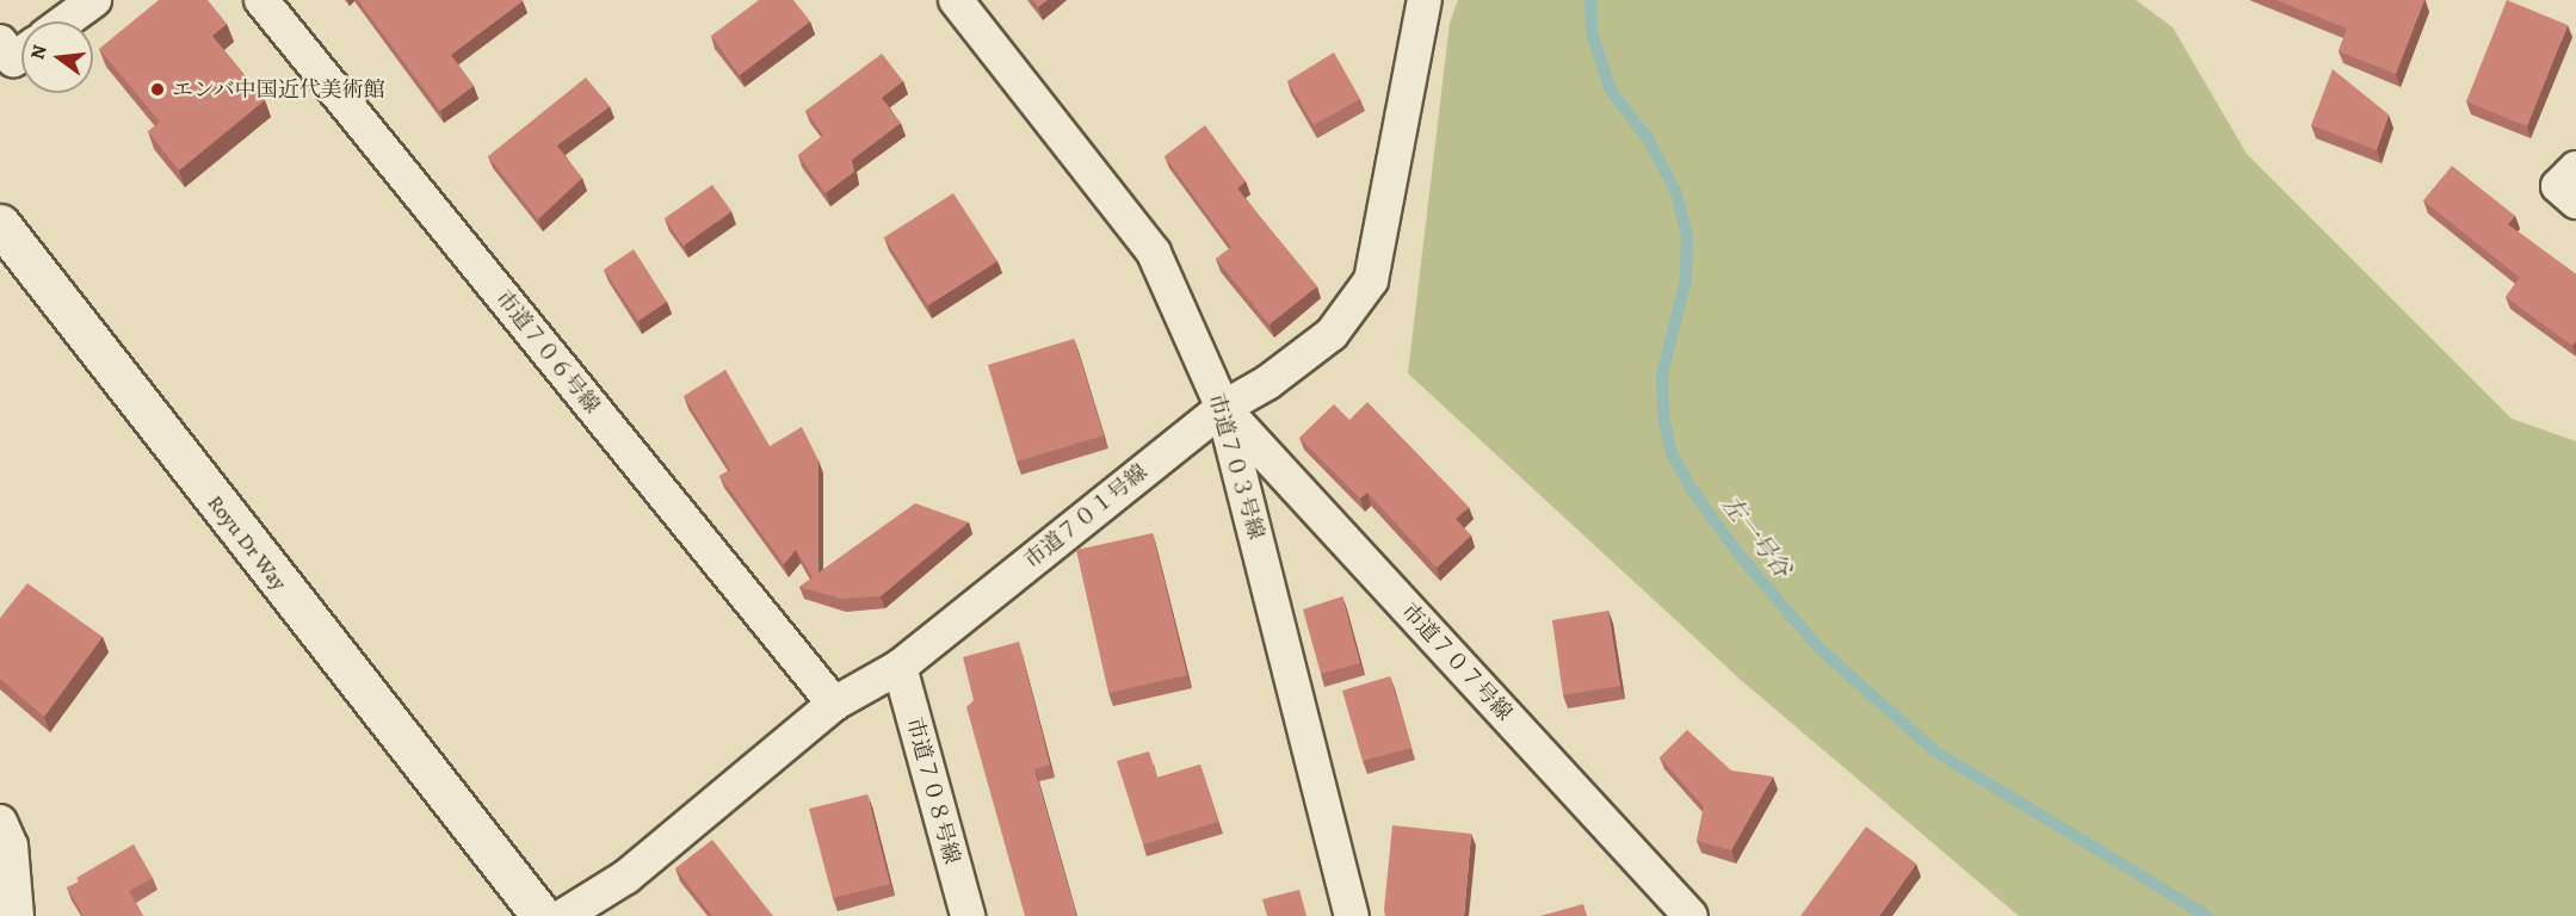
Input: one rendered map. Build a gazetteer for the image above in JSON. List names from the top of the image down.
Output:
{
  "streets": {
    "street": [
      "市道７０６号線",
      "市道７０３号線",
      "市道７０１号線",
      "Royu Dr Way",
      "市道７０７号線",
      "市道７０８号線"
    ]
  },
  "crossings": [
    ["市道７０６号線", "市道７０１号線"],
    ["市道７０３号線", "市道７０１号線"],
    ["市道７０３号線", "市道７０７号線"],
    ["市道７０１号線", "市道７０７号線"],
    ["市道７０１号線", "市道７０８号線"]
  ],
  "water": ["左一号谷"],
  "places": ["エンバ中国近代美術館"],
  "north": "left"
}
